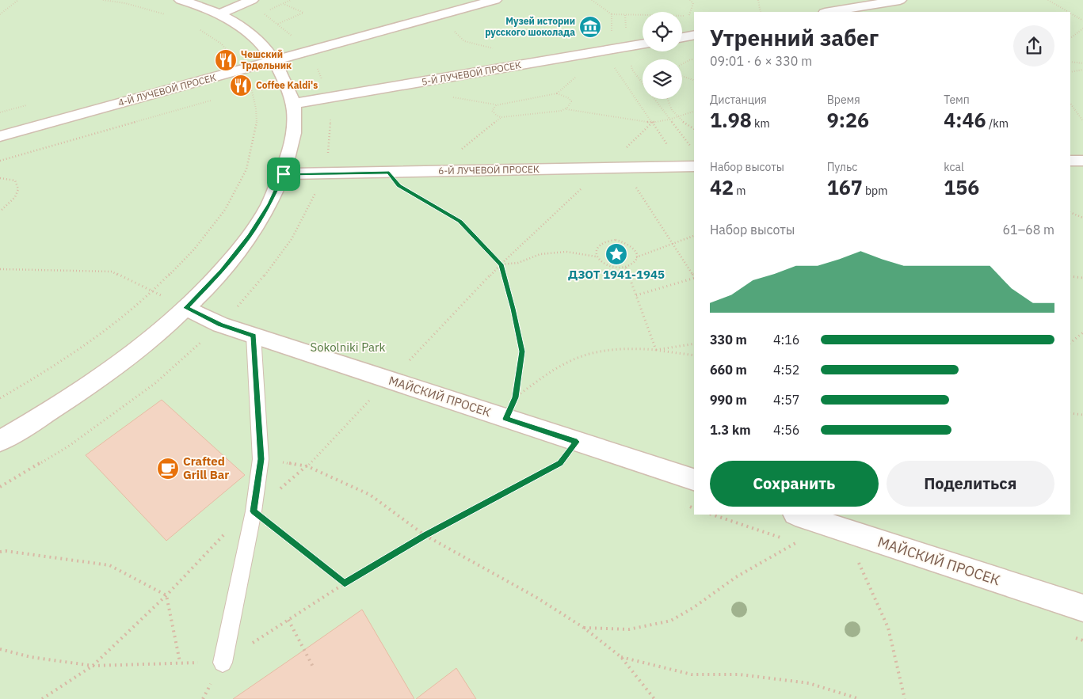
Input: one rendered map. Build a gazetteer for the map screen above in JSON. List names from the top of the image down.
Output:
{
  "streets": {
    "street": [
      "5-Й ЛУЧЕВОЙ ПРОСЕК",
      "4-Й ЛУЧЕВОЙ ПРОСЕК",
      "6-Й ЛУЧЕВОЙ ПРОСЕК",
      "МАЙСКИЙ ПРОСЕК"
    ]
  },
  "parks": ["Sokolniki Park"],
  "places": {
    "museum": ["Музей истории русского шоколада"],
    "restaurant": ["Чешский Трдельник", "Coffee Kaldi's"],
    "place": ["ДЗОТ 1941-1945"],
    "cafe": ["Crafted Grill Bar"]
  },
  "page": {
    "heading": ["Утренний забег", "09:01 · 6 × 330 m"],
    "stats": [
      ["Дистанция", "1.98 km"],
      ["Время", "9:26"],
      ["Темп", "4:46 /km"],
      ["Набор высоты", "42 m"],
      ["Пульс", "167 bpm"],
      ["kcal", "156"]
    ],
    "chart": ["Набор высоты", "61–68 m"],
    "list": [
      {
        "name": "330 m",
        "note": "4:16"
      },
      {
        "name": "660 m",
        "note": "4:52"
      },
      {
        "name": "990 m",
        "note": "4:57"
      },
      {
        "name": "1.3 km",
        "note": "4:56"
      }
    ],
    "buttons": ["Сохранить", "Поделиться"]
  }
}
